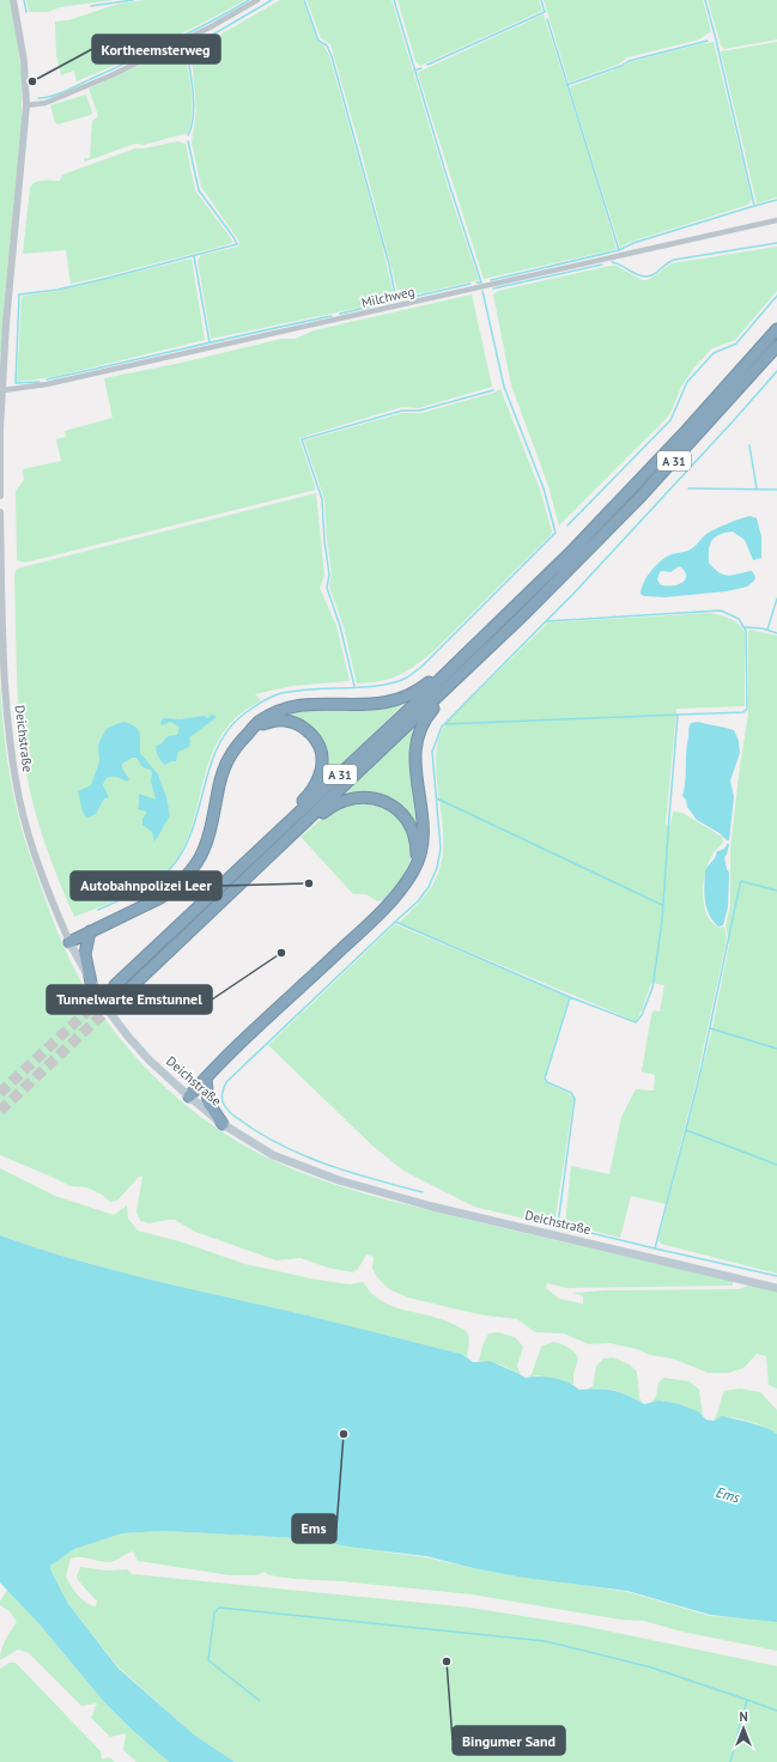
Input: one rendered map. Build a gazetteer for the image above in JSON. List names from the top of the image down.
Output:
{
  "streets": {
    "highway": ["A 31"],
    "main road": ["Deichstraße"],
    "street": ["Milchweg"]
  },
  "water": ["Ems"],
  "places": [
    "Kortheemsterweg",
    "Autobahnpolizei Leer",
    "Tunnelwarte Emstunnel",
    "Ems",
    "Bingumer Sand"
  ],
  "north": "top"
}
